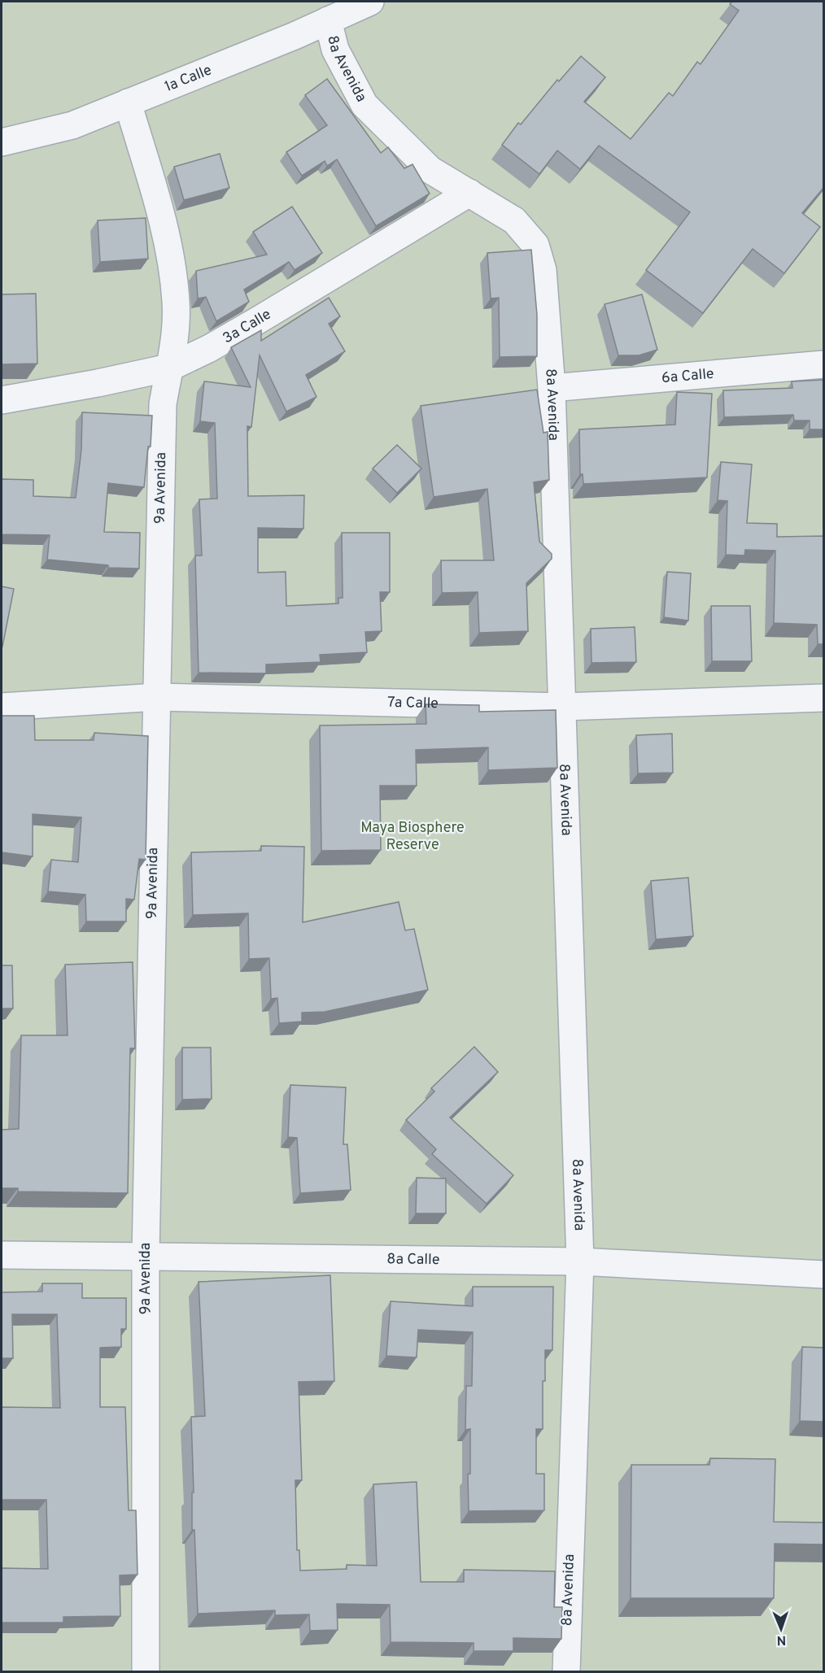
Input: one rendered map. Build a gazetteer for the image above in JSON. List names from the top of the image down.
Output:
{
  "streets": {
    "street": [
      "8a Avenida",
      "1a Calle",
      "3a Calle",
      "6a Calle",
      "9a Avenida",
      "7a Calle",
      "8a Calle"
    ]
  },
  "crossings": [
    ["8a Avenida", "1a Calle"],
    ["8a Avenida", "3a Calle"],
    ["8a Avenida", "6a Calle"],
    ["8a Avenida", "7a Calle"],
    ["8a Avenida", "8a Calle"],
    ["1a Calle", "9a Avenida"],
    ["3a Calle", "9a Avenida"],
    ["9a Avenida", "7a Calle"],
    ["9a Avenida", "8a Calle"]
  ],
  "parks": ["Maya Biosphere Reserve"],
  "north": "bottom"
}
